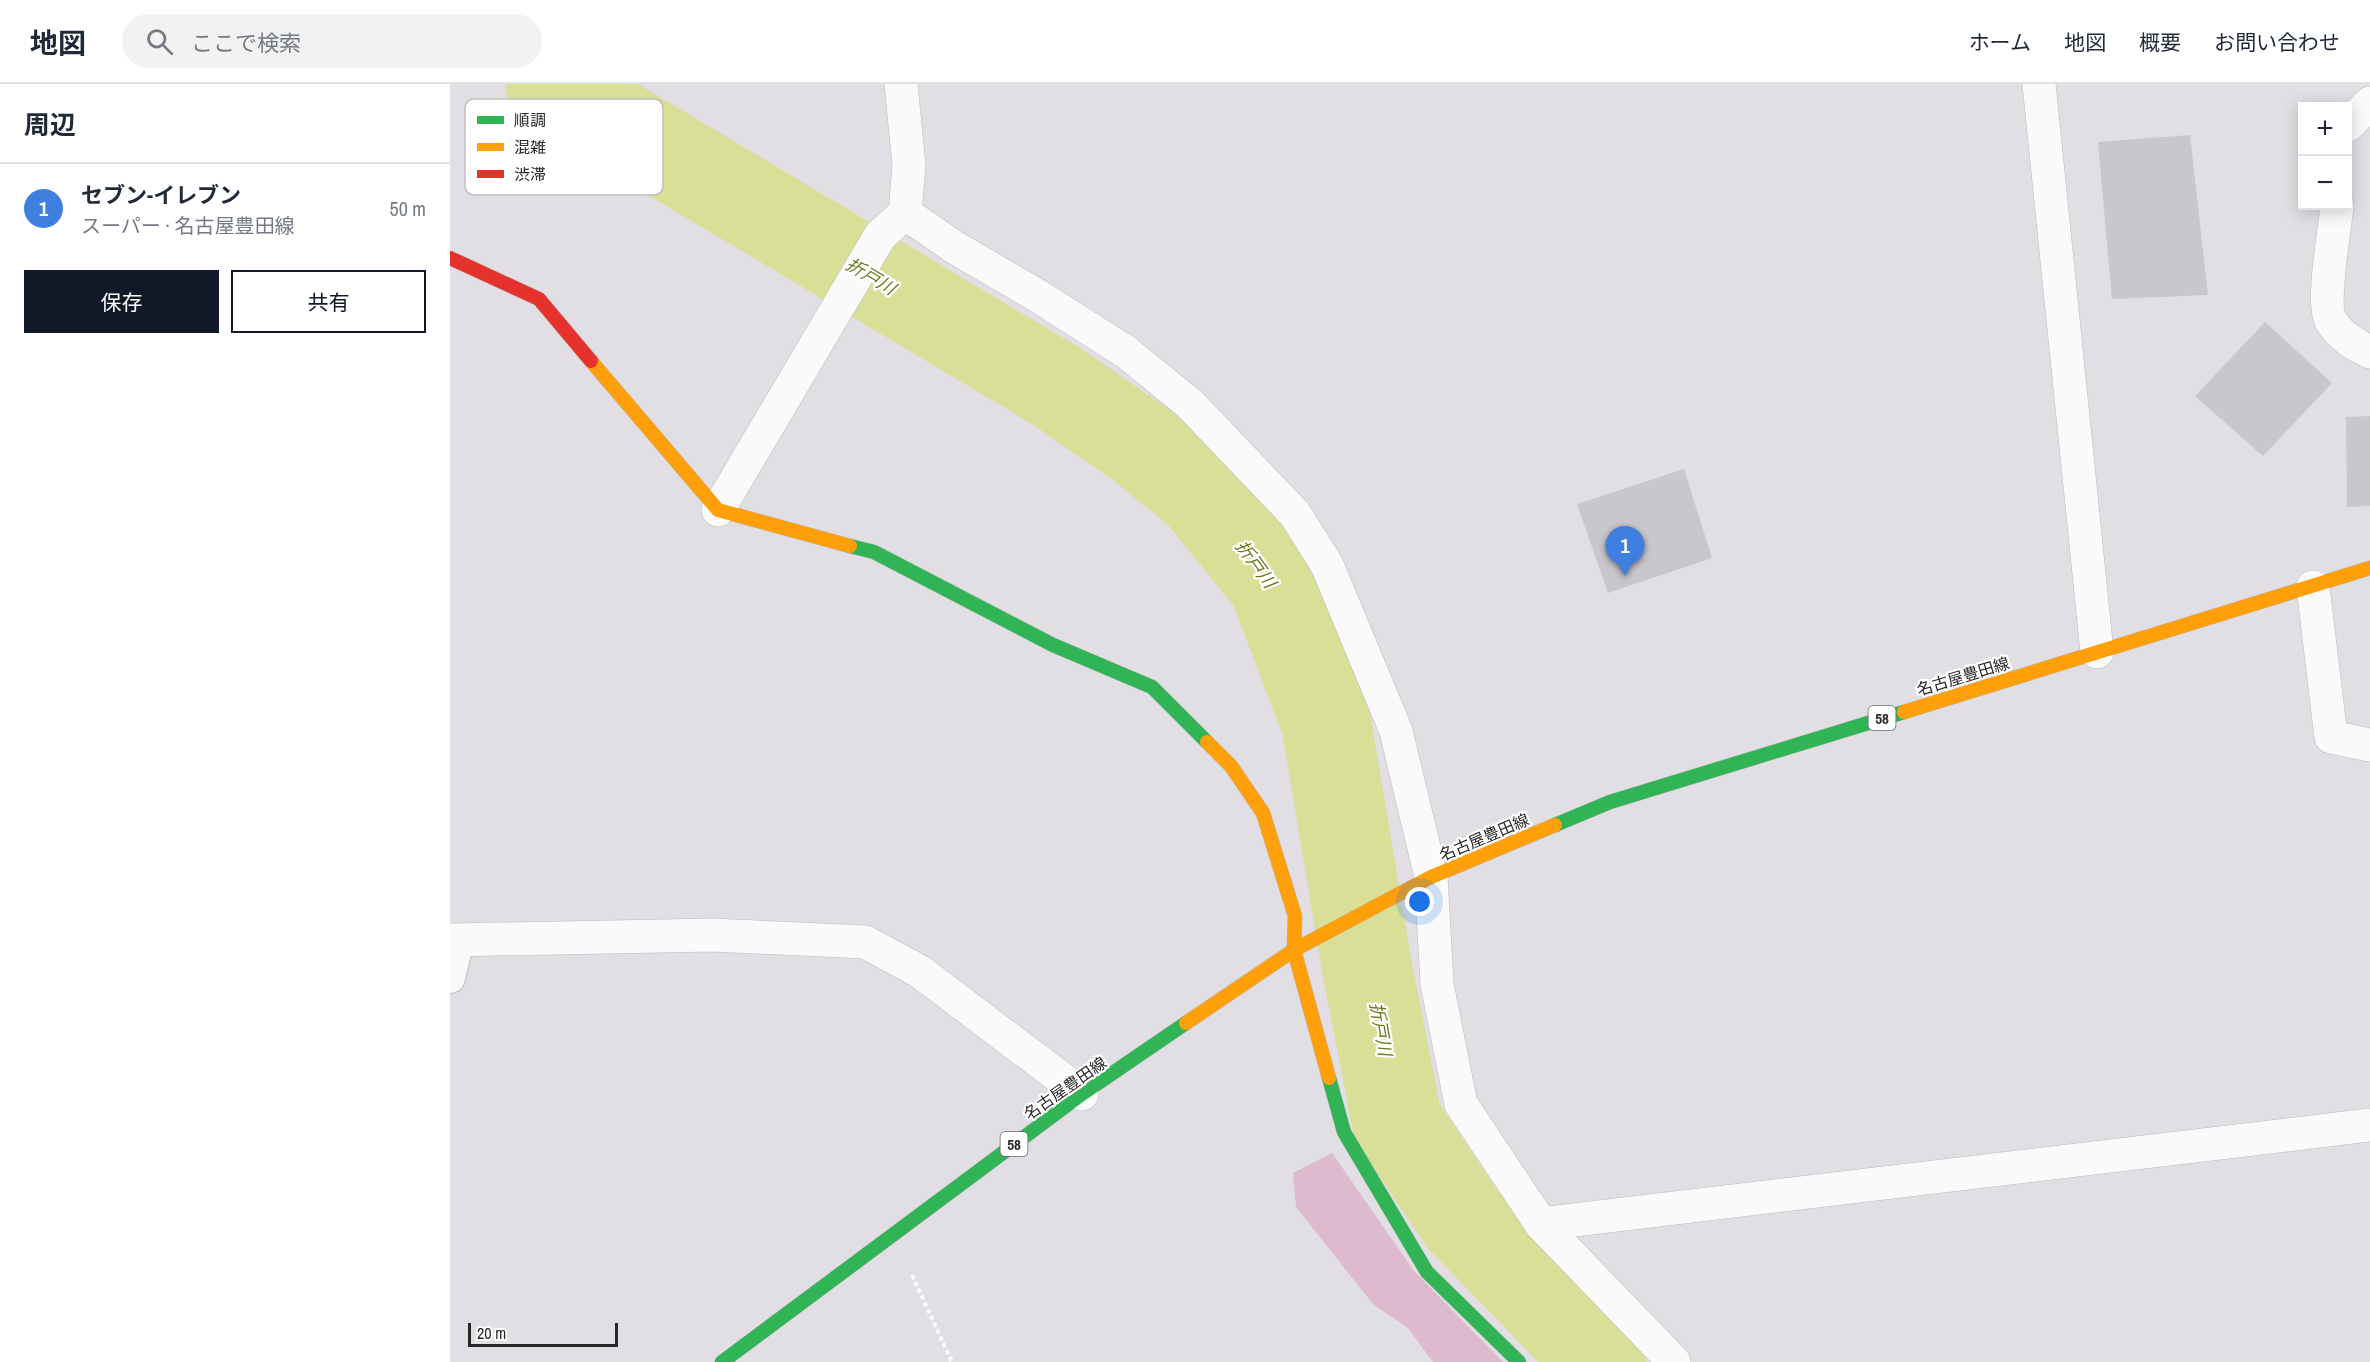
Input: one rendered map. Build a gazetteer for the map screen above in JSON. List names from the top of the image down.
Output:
{
  "streets": {
    "main road": ["名古屋豊田線", "58"]
  },
  "water": ["折戸川"],
  "legend": ["順調", "混雑", "渋滞"],
  "scale_bar": "20 m",
  "page": {
    "header": "地図",
    "search": "ここで検索",
    "nav": [
      "ホーム",
      "地図",
      "概要",
      "お問い合わせ"
    ],
    "heading": "周辺",
    "map_buttons": ["+", "−"],
    "list": [
      {
        "mark": "1",
        "name": "セブン-イレブン",
        "note": "スーパー · 名古屋豊田線",
        "value": "50 m"
      }
    ],
    "buttons": ["保存", "共有"],
    "pins": "1",
    "scale": "20 m"
  }
}
